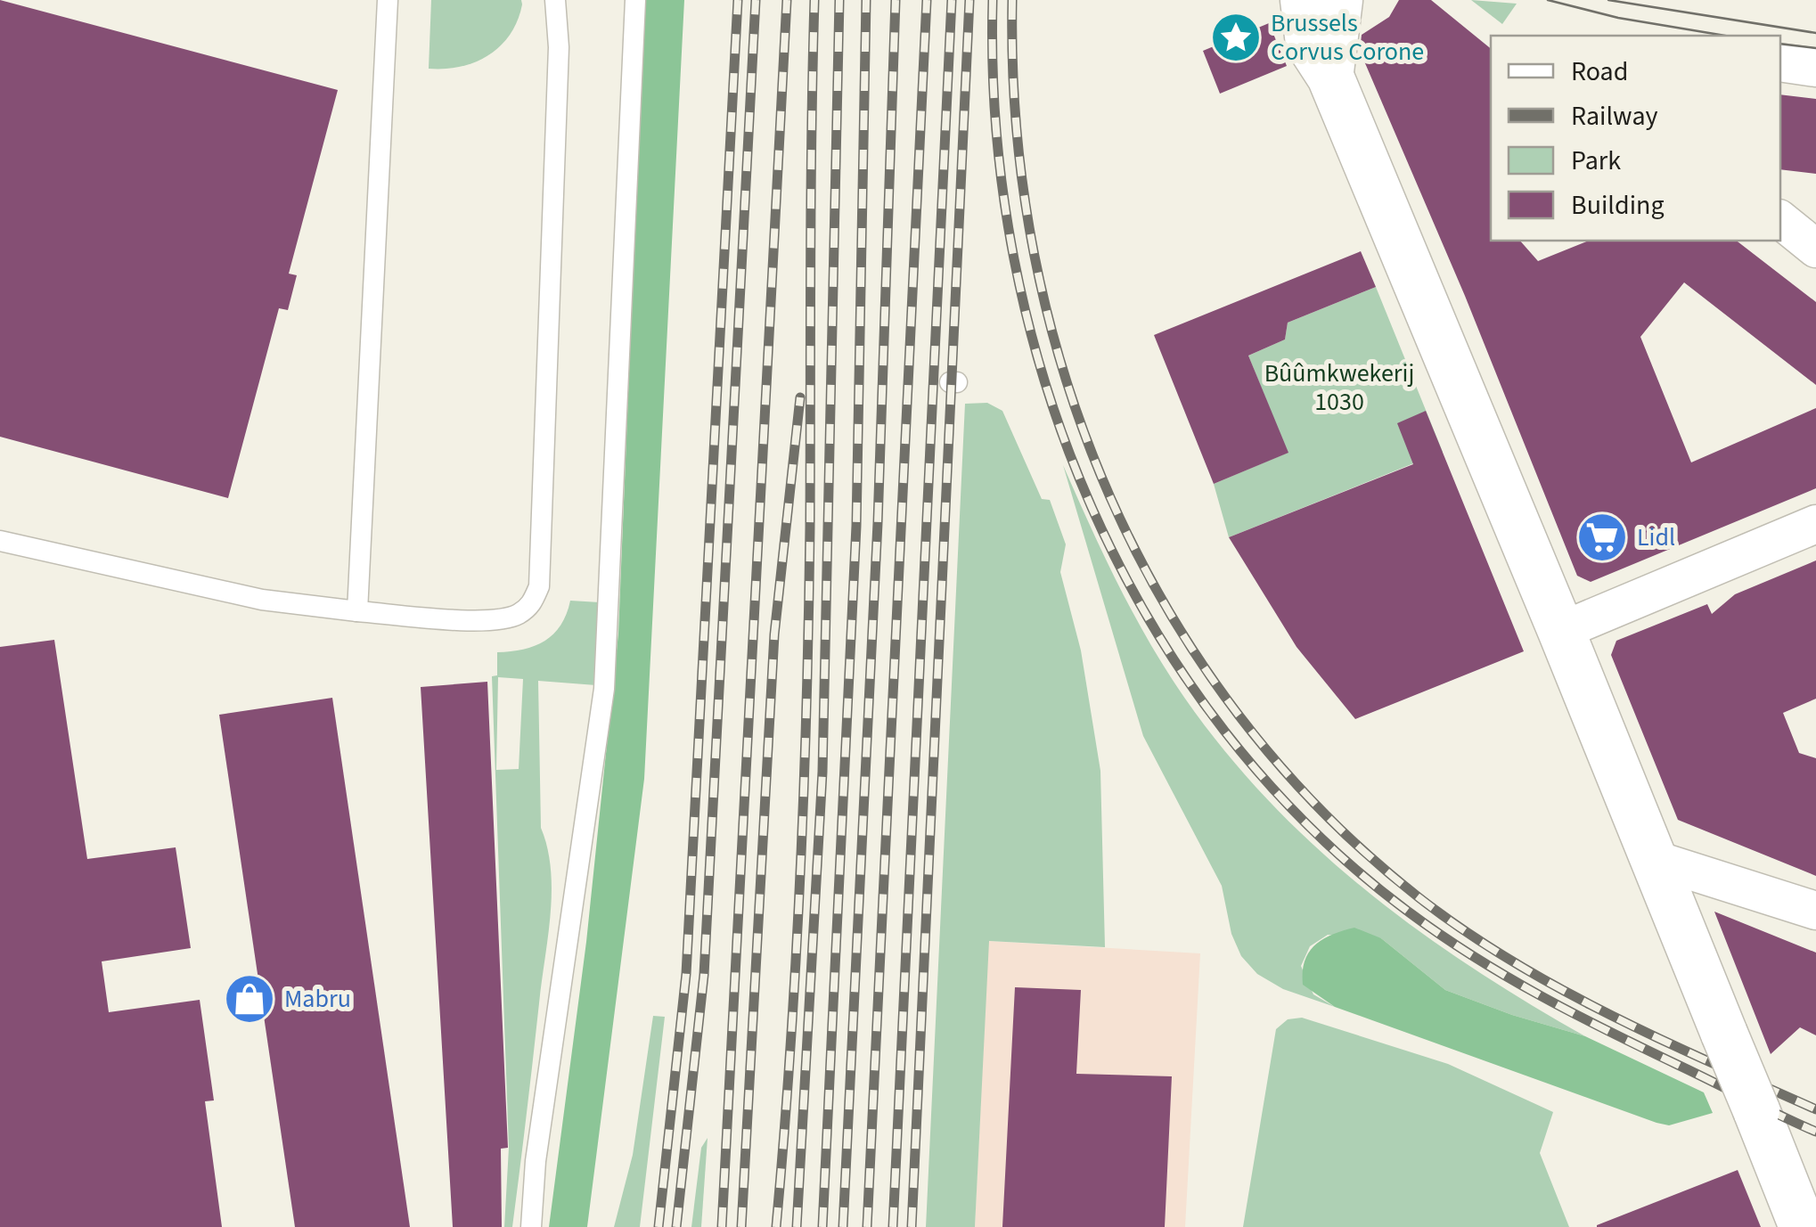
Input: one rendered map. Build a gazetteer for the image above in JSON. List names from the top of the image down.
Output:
{
  "parks": ["Bûûmkwekerij 1030"],
  "places": {
    "place": ["Brussels Corvus Corone"],
    "supermarket": ["Lidl"],
    "shop": ["Mabru"]
  },
  "legend": [
    "Road",
    "Railway",
    "Park",
    "Building"
  ]
}
